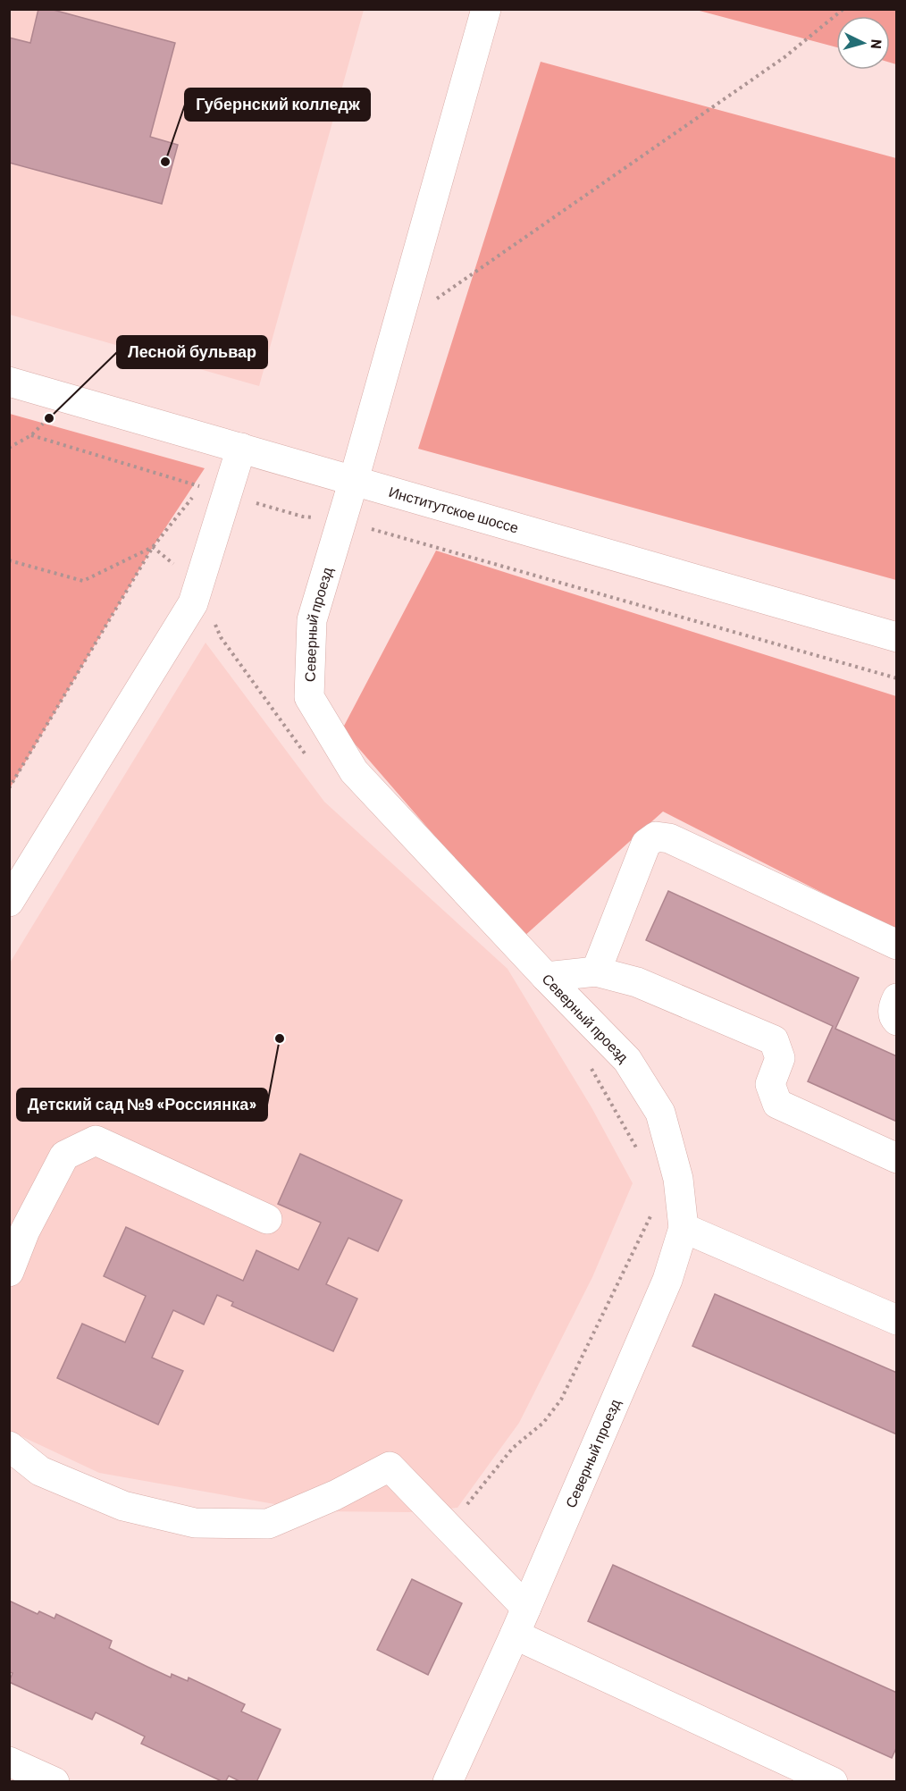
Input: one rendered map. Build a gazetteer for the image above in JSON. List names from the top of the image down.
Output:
{
  "streets": {
    "street": ["Институтское шоссе", "Северный проезд"]
  },
  "crossings": [
    ["Институтское шоссе", "Северный проезд"]
  ],
  "places": ["Губернский колледж", "Лесной бульвар", "Детcкий сад №9 «Россиянка»"],
  "north": "right"
}
